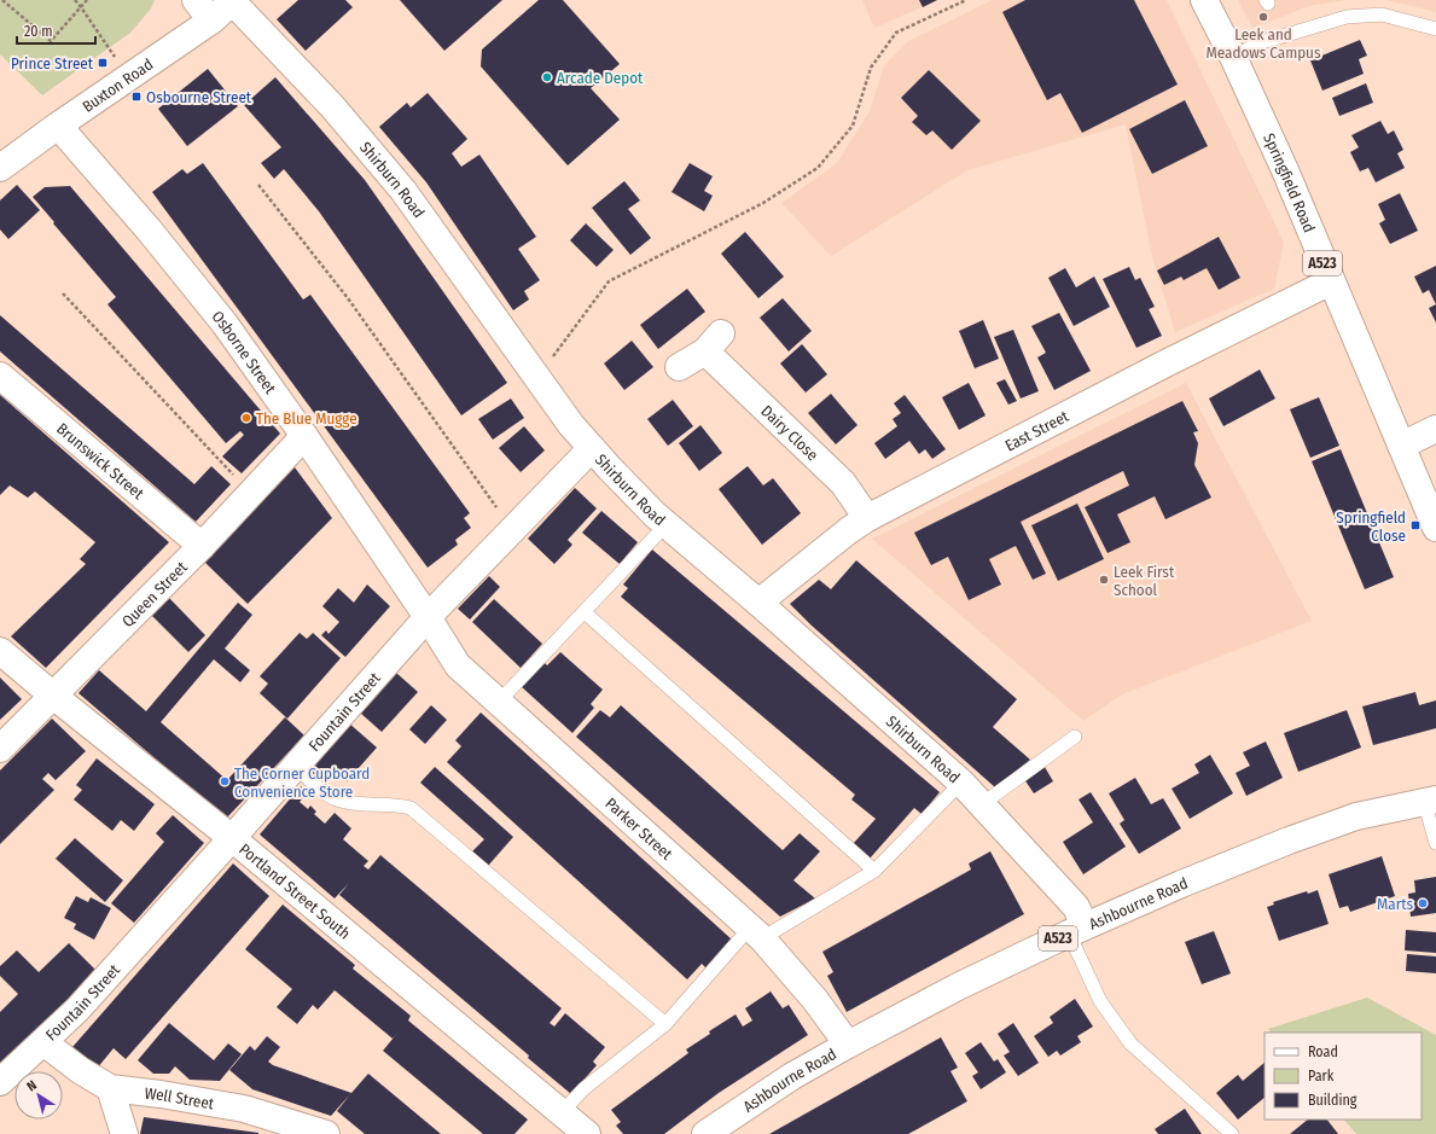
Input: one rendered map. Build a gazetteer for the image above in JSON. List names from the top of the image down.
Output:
{
  "streets": {
    "main road": [
      "Buxton Road",
      "Shirburn Road",
      "Springfield Road",
      "A523",
      "Osborne Street",
      "East Street",
      "Dairy Close",
      "Brunswick Street",
      "Queen Street",
      "Fountain Street",
      "Parker Street",
      "Portland Street South",
      "Ashbourne Road",
      "Well Street"
    ]
  },
  "crossings": [
    ["Buxton Road", "Shirburn Road"],
    ["Buxton Road", "Osborne Street"],
    ["Shirburn Road", "East Street"],
    ["Shirburn Road", "Fountain Street"],
    ["Shirburn Road", "Ashbourne Road"],
    ["Springfield Road", "East Street"],
    ["Osborne Street", "Queen Street"],
    ["Osborne Street", "Fountain Street"],
    ["Osborne Street", "Parker Street"],
    ["East Street", "Dairy Close"],
    ["Brunswick Street", "Queen Street"],
    ["Queen Street", "Portland Street South"],
    ["Fountain Street", "Parker Street"],
    ["Fountain Street", "Portland Street South"],
    ["Fountain Street", "Well Street"],
    ["Parker Street", "Ashbourne Road"]
  ],
  "places": {
    "other": [
      "Leek and Meadows Campus",
      "Arcade Depot",
      "The Blue Mugge",
      "Leek First School",
      "The Corner Cupboard Convenience Store",
      "Marts"
    ],
    "transit": ["Prince Street", "Osbourne Street", "Springfield Close"]
  },
  "legend": ["Road", "Park", "Building"],
  "scale_bar": "20 m",
  "north": "top left"
}
